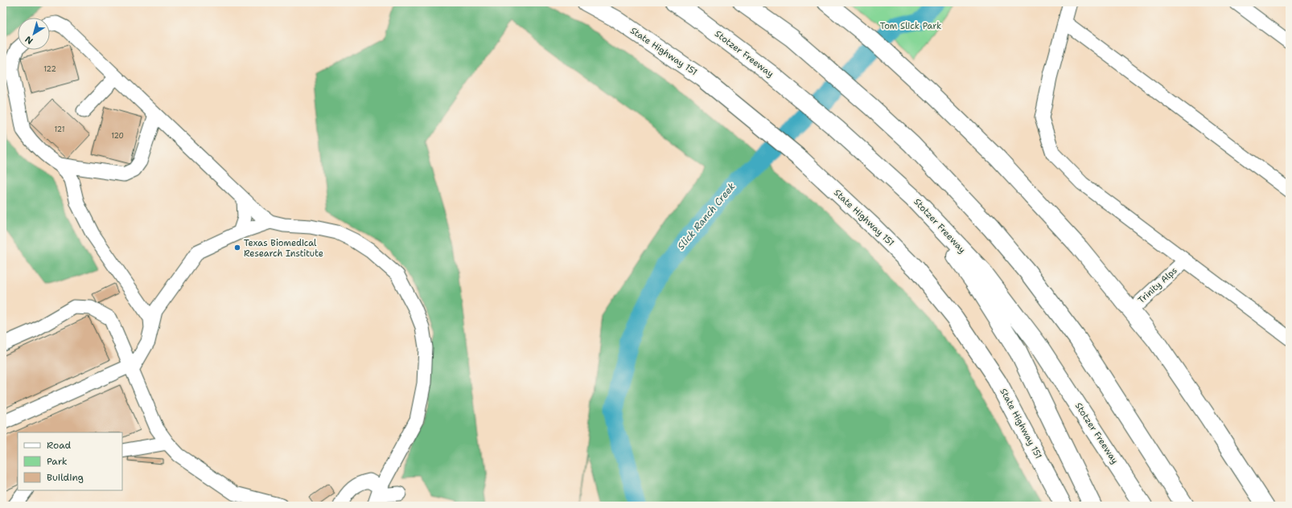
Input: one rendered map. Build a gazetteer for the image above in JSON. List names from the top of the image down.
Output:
{
  "streets": {
    "highway": ["Stotzer Freeway"],
    "main road": ["State Highway 151"],
    "street": ["Trinity Alps"]
  },
  "water": ["Slick Ranch Creek"],
  "parks": ["Tom Slick Park"],
  "places": ["Texas Biomedical Research Institute"],
  "house_numbers": ["122", "121", "120"],
  "legend": ["Road", "Park", "Building"],
  "north": "bottom left"
}
